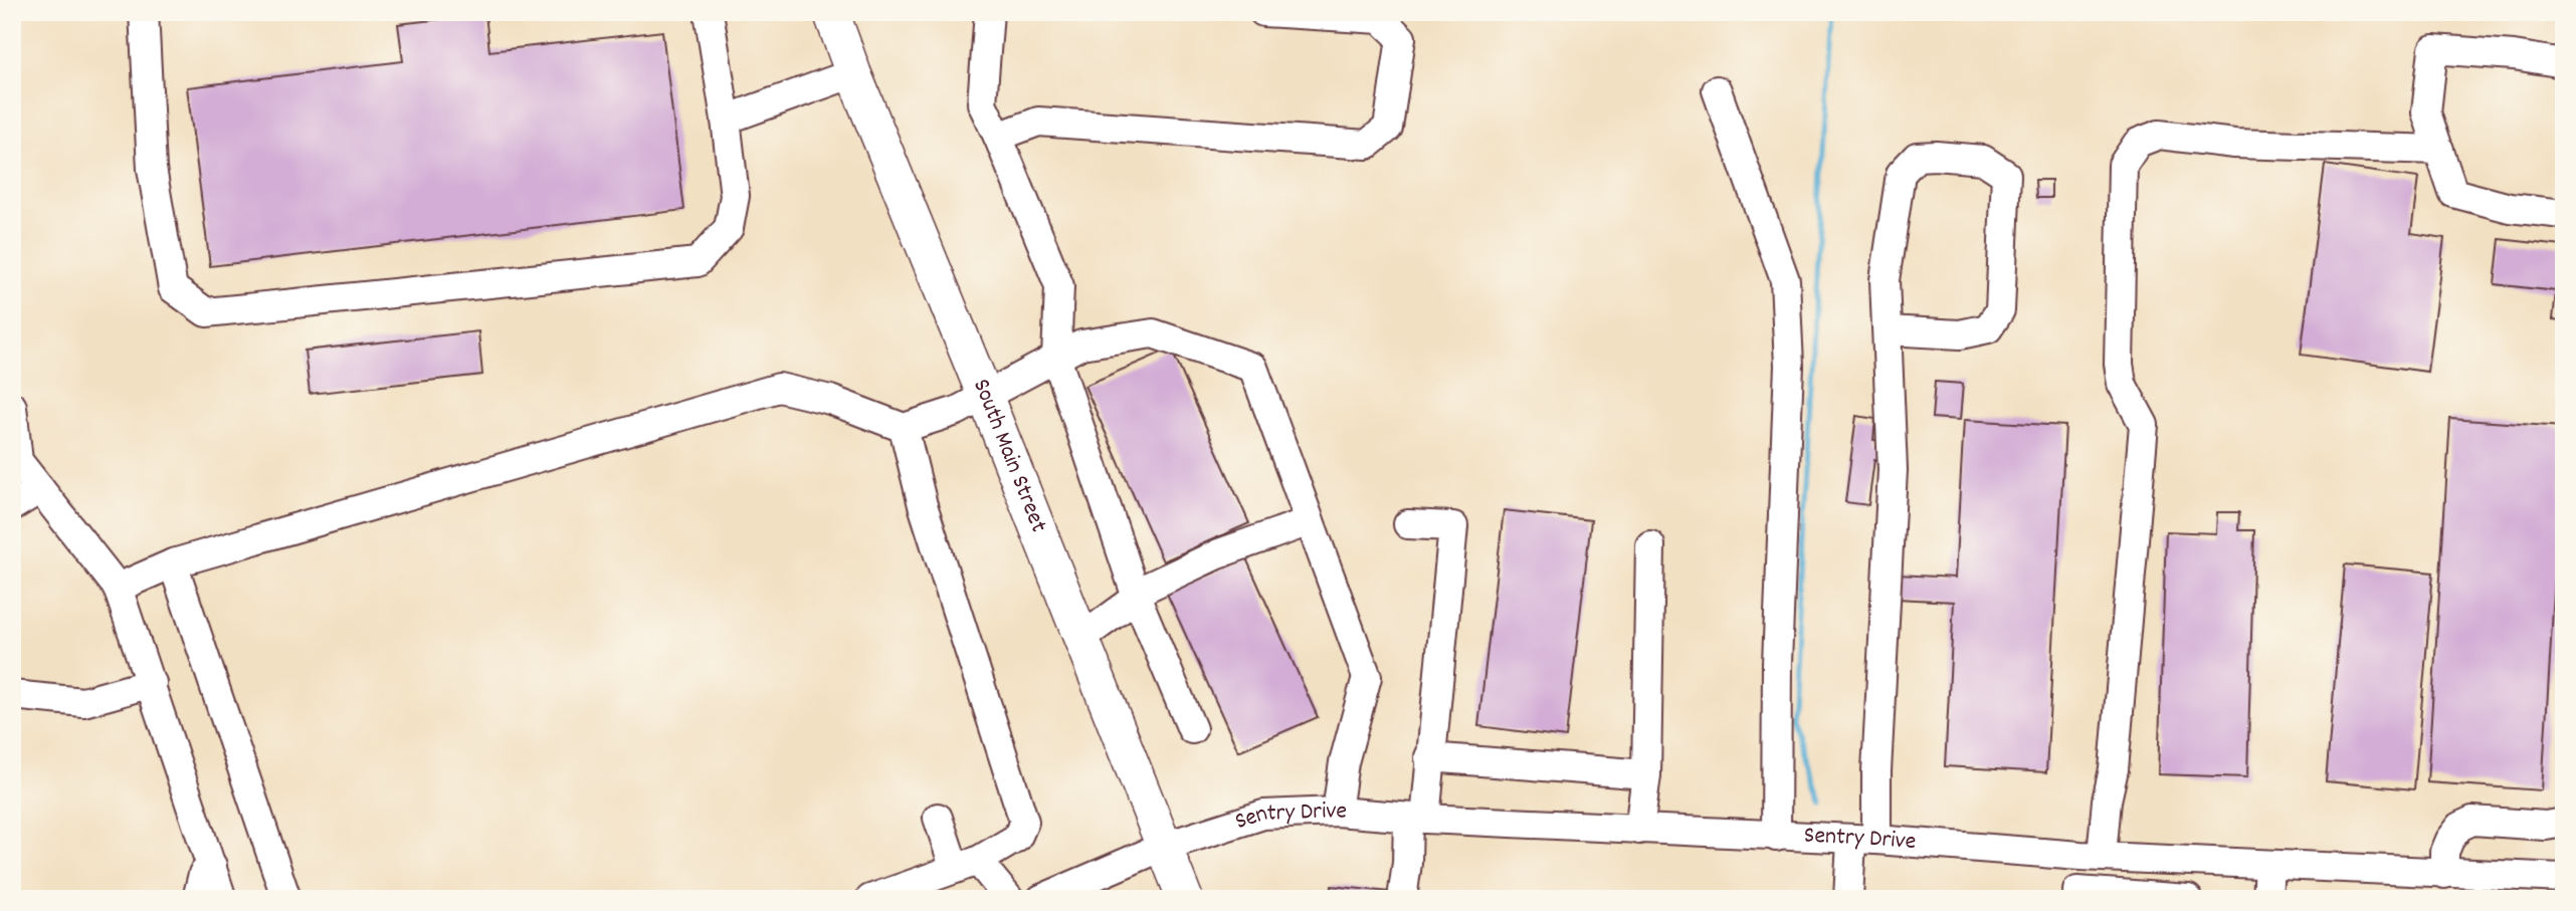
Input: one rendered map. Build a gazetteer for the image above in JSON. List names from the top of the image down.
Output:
{
  "streets": {
    "main road": ["South Main Street"],
    "street": ["Sentry Drive"]
  },
  "crossings": [
    ["South Main Street", "Sentry Drive"]
  ]
}
